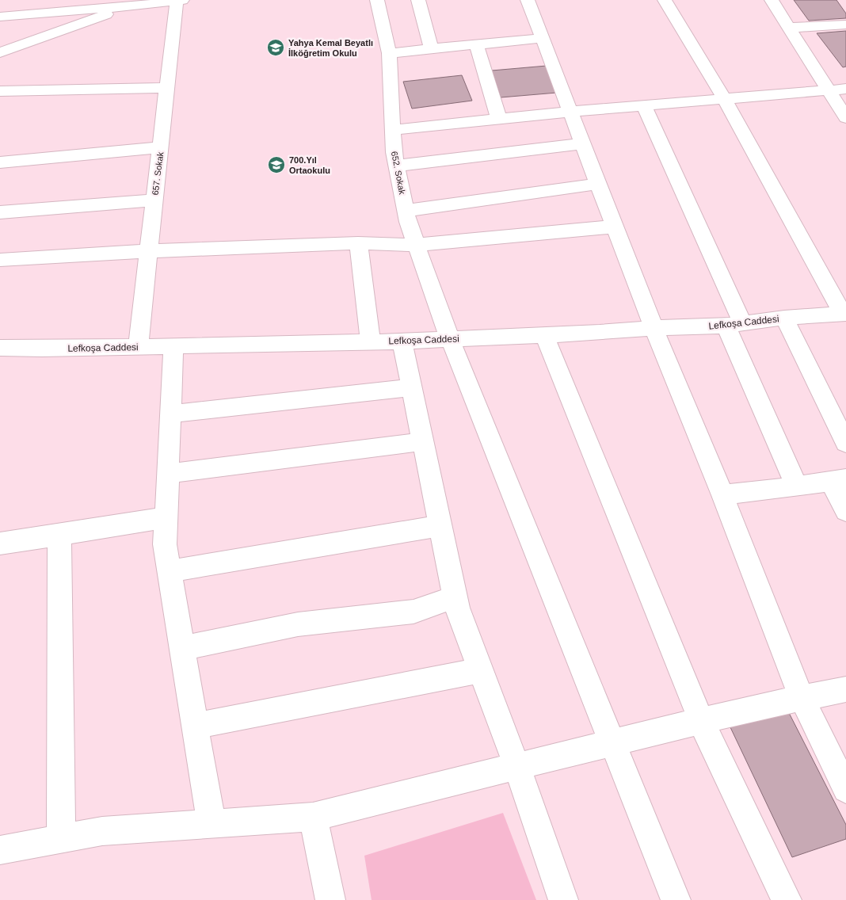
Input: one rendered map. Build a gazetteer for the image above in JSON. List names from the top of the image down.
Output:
{
  "streets": {
    "street": ["652. Sokak", "657. Sokak", "Lefkoşa Caddesi"]
  },
  "crossings": [
    ["652. Sokak", "Lefkoşa Caddesi"],
    ["657. Sokak", "Lefkoşa Caddesi"]
  ],
  "places": {
    "school or university": ["Yahya Kemal Beyatlı İlköğretim Okulu", "700.Yıl Ortaokulu"]
  }
}
